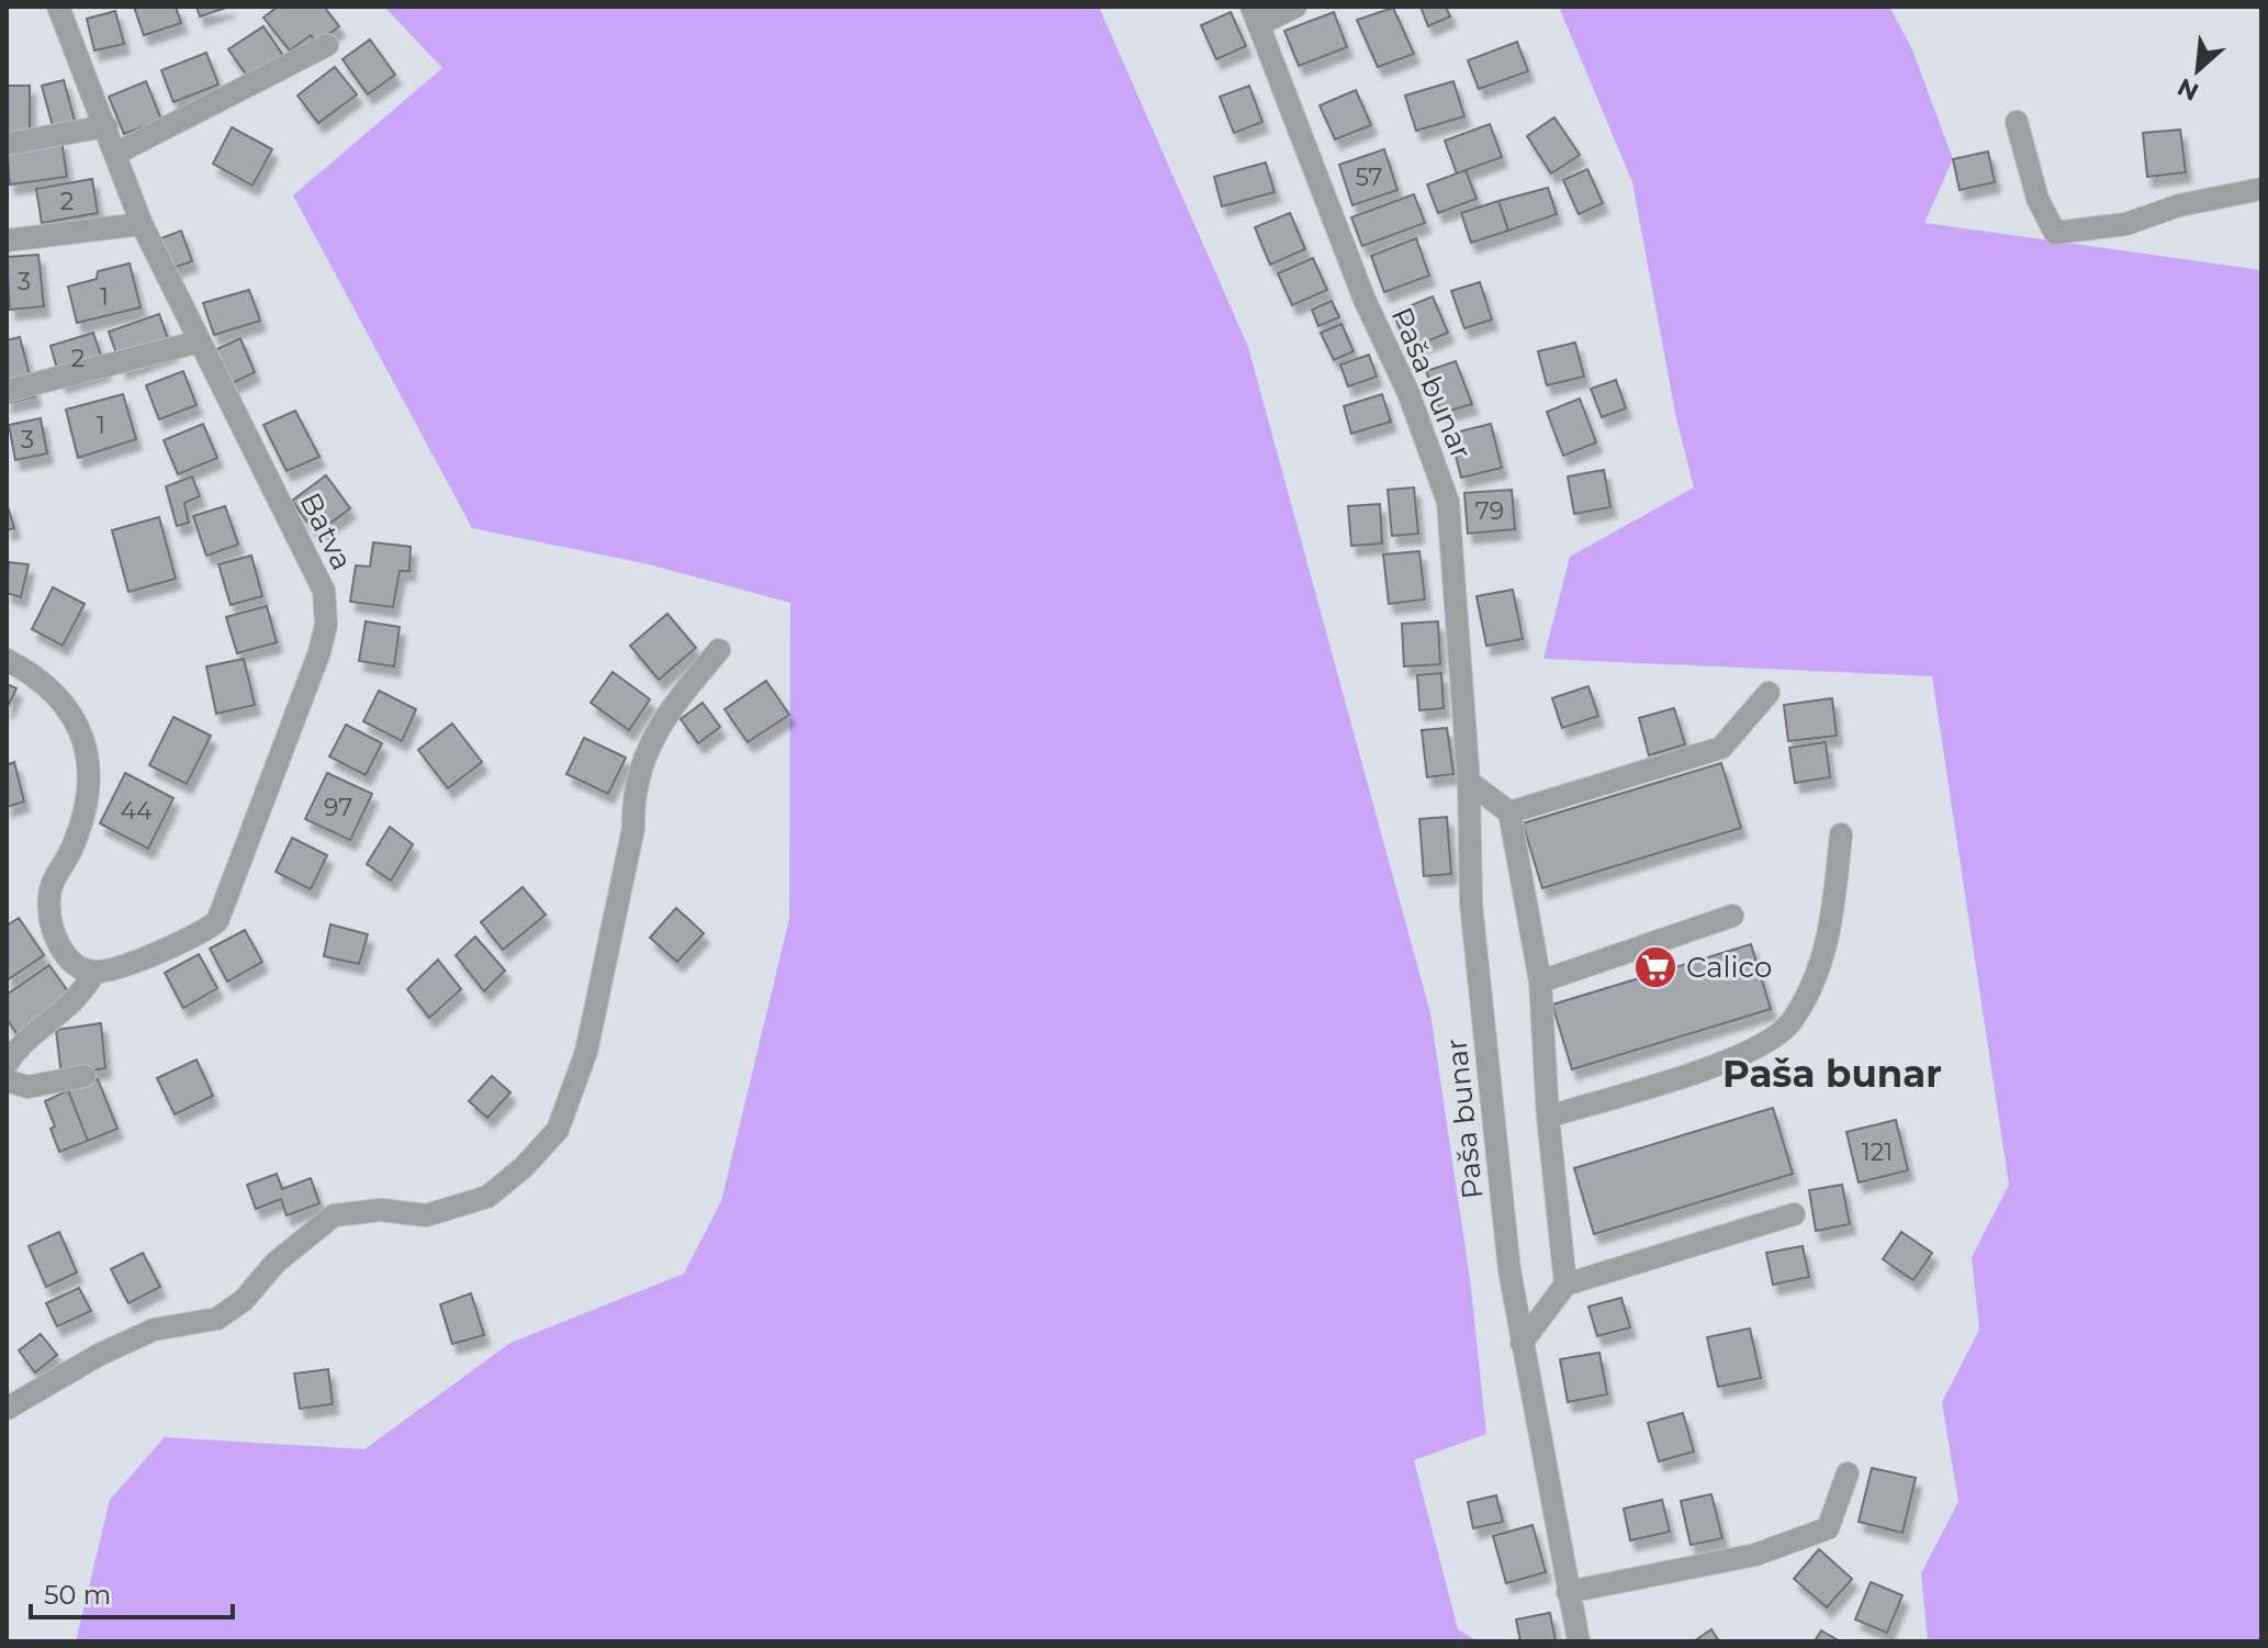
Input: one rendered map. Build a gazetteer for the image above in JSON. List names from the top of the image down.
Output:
{
  "streets": {
    "street": ["Paša bunar", "Batva"]
  },
  "districts": ["Paša bunar"],
  "places": {
    "supermarket": ["Calico"]
  },
  "house_numbers": [
    "57",
    "2",
    "3",
    "1",
    "2",
    "1",
    "3",
    "79",
    "97",
    "44",
    "121"
  ],
  "scale_bar": "50 m",
  "north": "bottom left"
}
